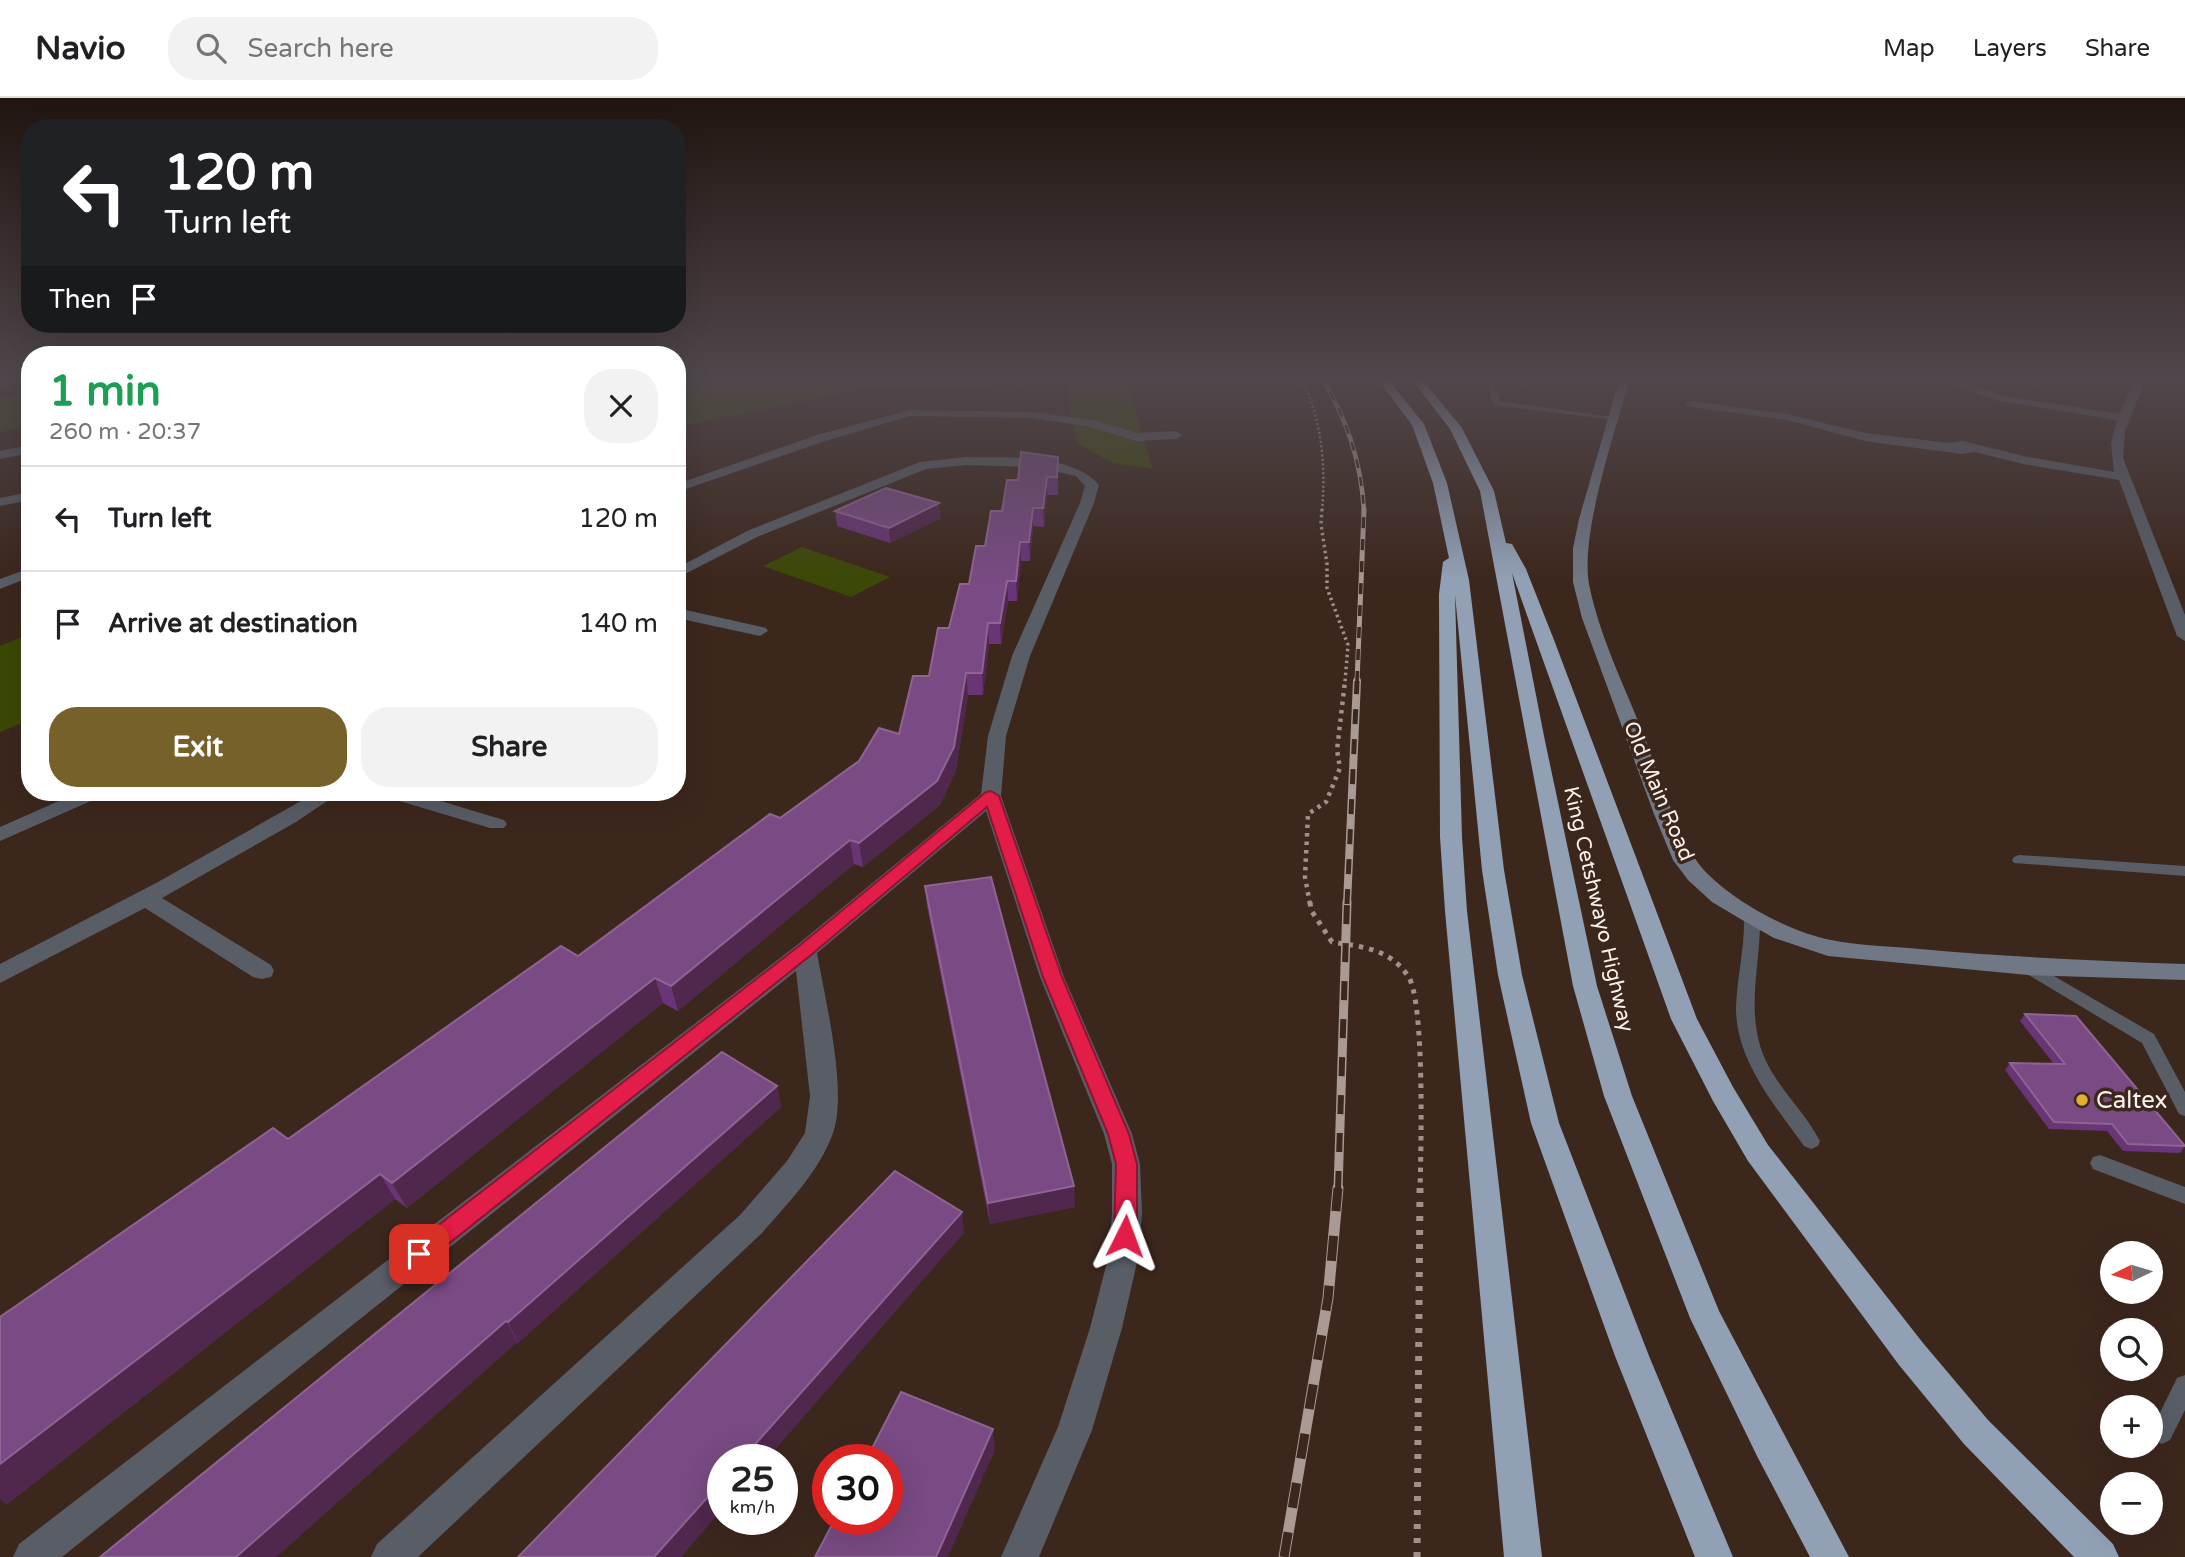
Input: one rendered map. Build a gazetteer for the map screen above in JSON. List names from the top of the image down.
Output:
{
  "streets": {
    "highway": ["King Cetshwayo Highway"],
    "street": ["Old Main Road"]
  },
  "places": ["Caltex"],
  "north": "left",
  "page": {
    "header": "Navio",
    "search": "Search here",
    "nav": ["Map", "Layers", "Share"],
    "turn": ["120 m", "Turn left"],
    "then": "Then",
    "heading": ["1 min", "260 m · 20:37"],
    "list": [
      {
        "name": "Turn left",
        "value": "120 m"
      },
      {
        "name": "Arrive at destination",
        "value": "140 m"
      }
    ],
    "buttons": ["Exit", "Share"],
    "map_buttons": ["+", "−"],
    "speed": "25 km/h",
    "limit": "30"
  }
}
